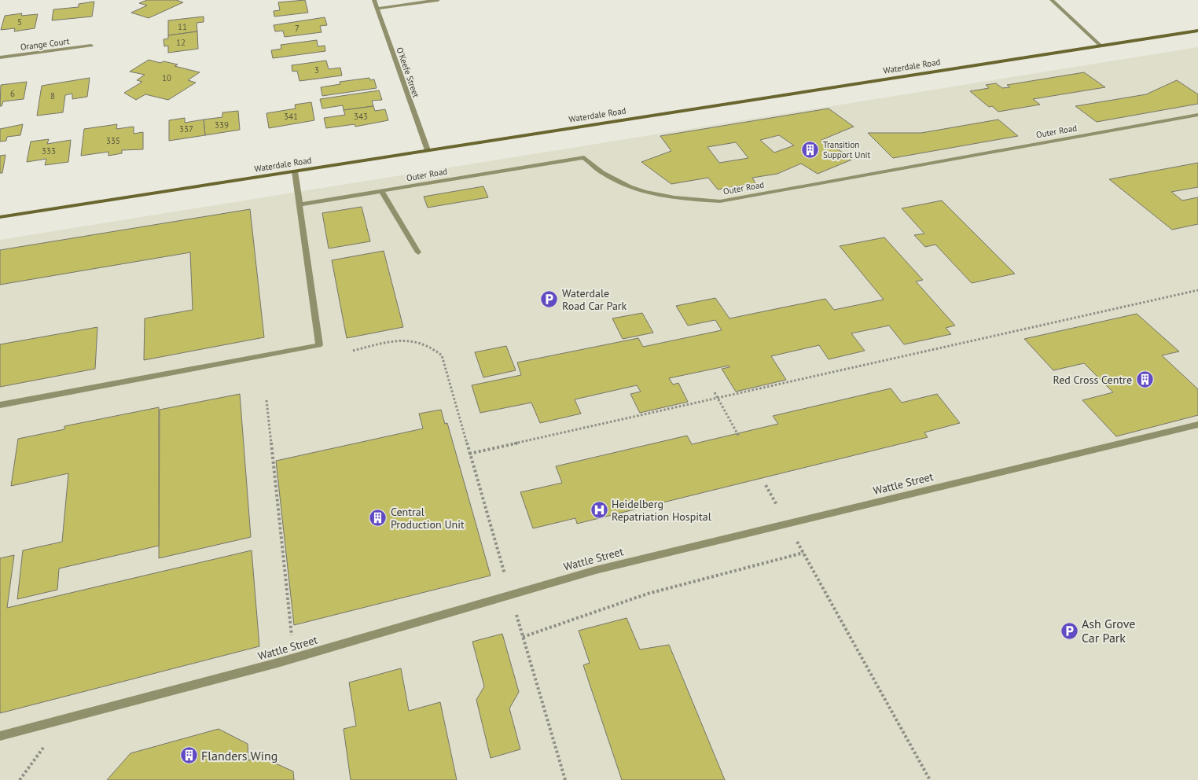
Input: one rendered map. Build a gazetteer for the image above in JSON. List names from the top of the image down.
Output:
{
  "streets": {
    "street": [
      "Orange Court",
      "Waterdale Road",
      "O'Keefe Street",
      "Outer Road",
      "Wattle Street"
    ]
  },
  "crossings": [
    ["Waterdale Road", "O'Keefe Street"]
  ],
  "places": {
    "building": [
      "Transition Support Unit",
      "Red Cross Centre",
      "Central Production Unit",
      "Flanders Wing"
    ],
    "parking": ["Waterdale Road Car Park", "Ash Grove Car Park"],
    "hospital": ["Heidelberg Repatriation Hospital"]
  },
  "house_numbers": [
    "5",
    "11",
    "7",
    "12",
    "3",
    "10",
    "6",
    "8",
    "341",
    "343",
    "339",
    "337",
    "335",
    "333"
  ]
}
